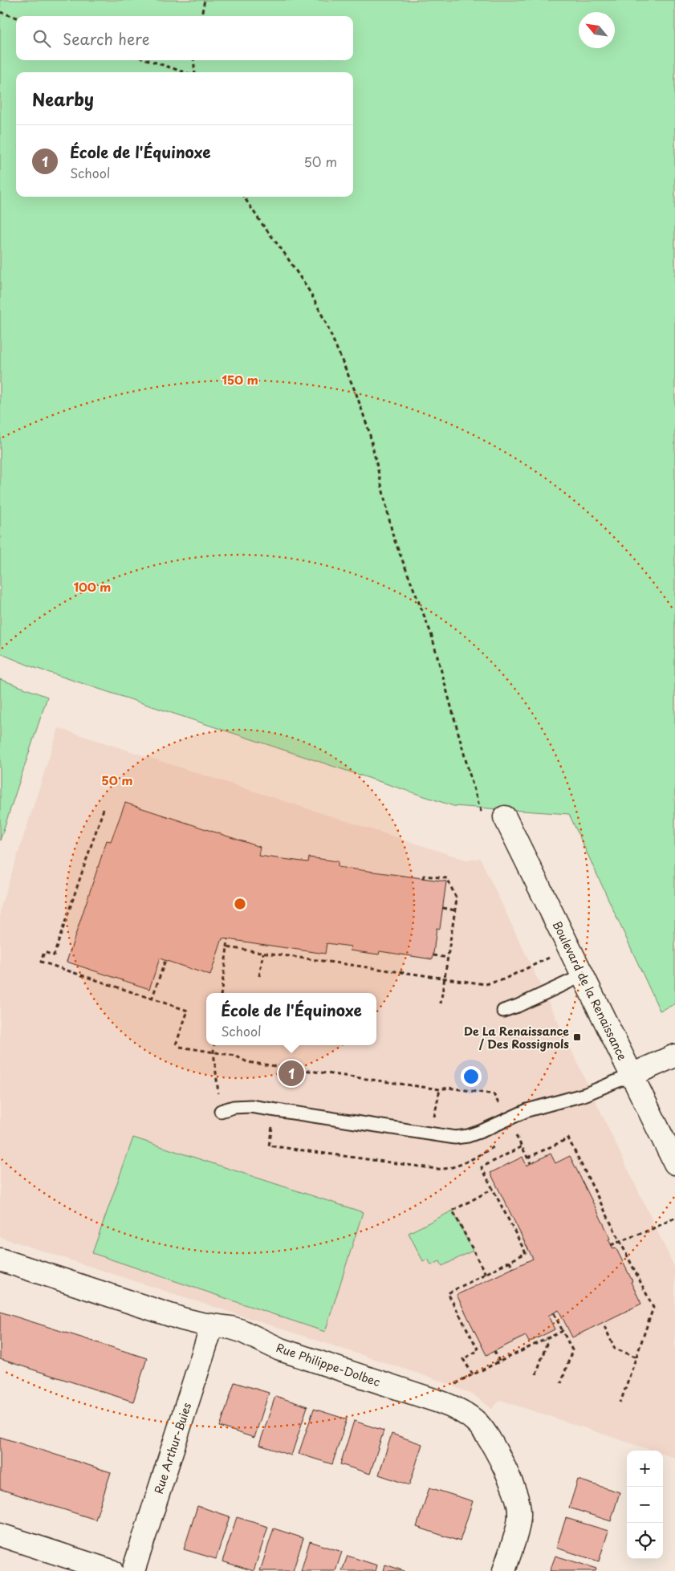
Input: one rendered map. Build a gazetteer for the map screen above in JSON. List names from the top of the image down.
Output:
{
  "streets": {
    "street": ["Boulevard de la Renaissance", "Rue Philippe-Dolbec", "Rue Arthur-Buies"]
  },
  "crossings": [
    ["Rue Philippe-Dolbec", "Rue Arthur-Buies"]
  ],
  "places": {
    "transit": ["De La Renaissance / Des Rossignols"]
  },
  "north": "top left",
  "page": {
    "search": "Search here",
    "heading": "Nearby",
    "list": [
      {
        "mark": "1",
        "name": "École de l'Équinoxe",
        "note": "School",
        "value": "50 m"
      }
    ],
    "popup": ["École de l'Équinoxe", "School"],
    "pins": "1",
    "map_buttons": ["+", "−"]
  },
  "rings": ["150 m", "100 m", "50 m"]
}
